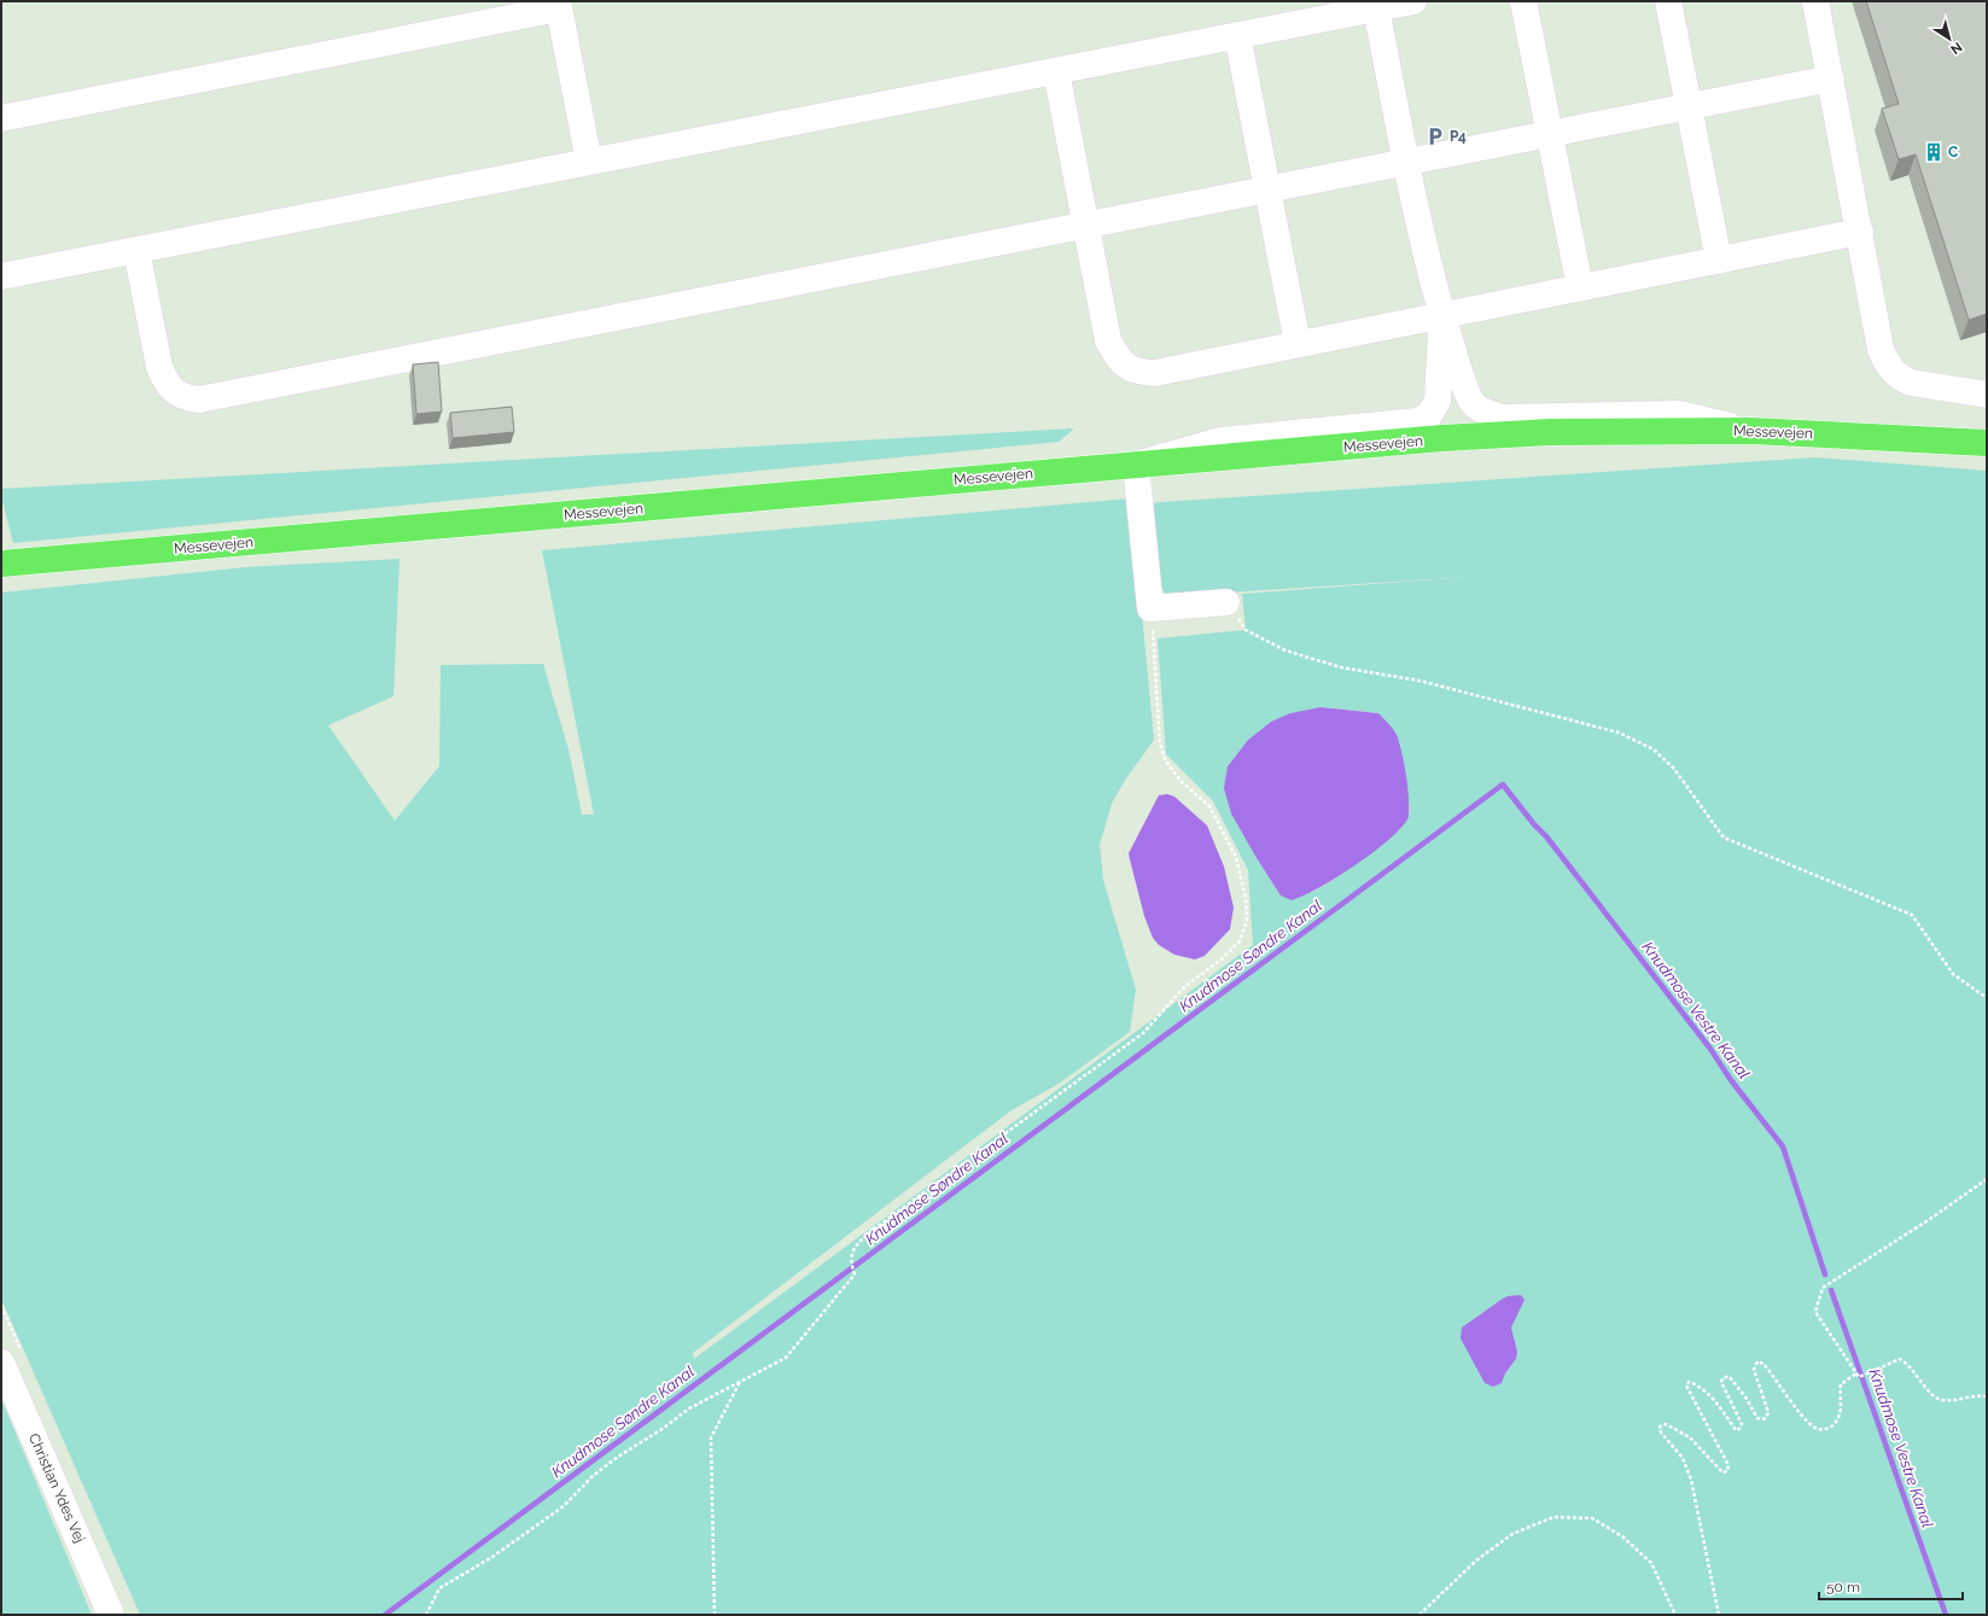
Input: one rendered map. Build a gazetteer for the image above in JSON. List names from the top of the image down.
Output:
{
  "streets": {
    "main road": ["Messevejen"],
    "street": ["Christian Ydes Vej"]
  },
  "water": ["Knudmose Søndre Kanal", "Knudmose Vestre Kanal"],
  "places": {
    "parking": ["P4"],
    "building": ["C"]
  },
  "scale_bar": "50 m",
  "north": "bottom right"
}
